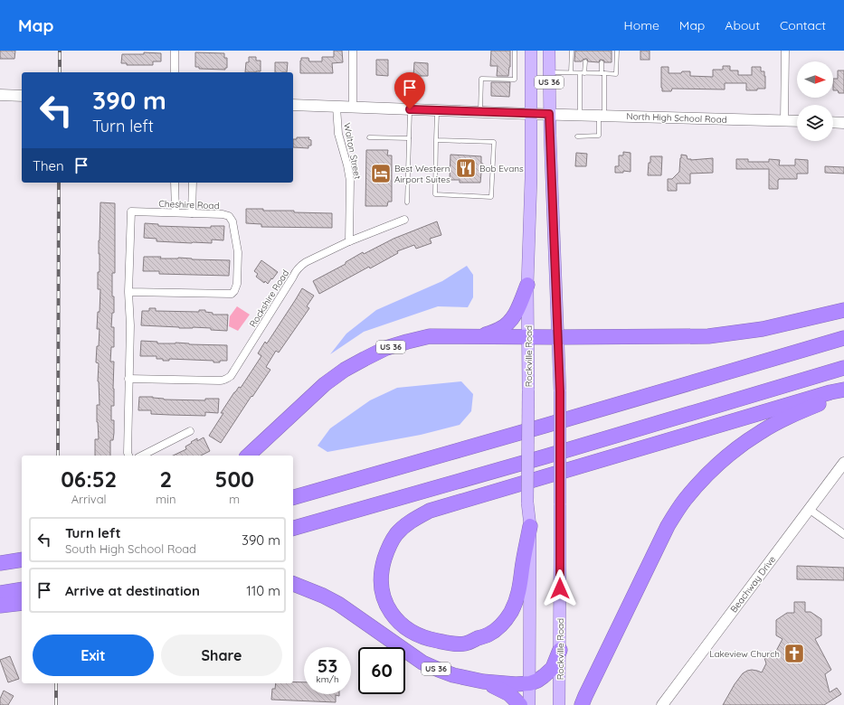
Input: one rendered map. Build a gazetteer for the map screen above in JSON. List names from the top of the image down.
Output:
{
  "streets": {
    "highway": ["US 36"],
    "main road": ["Rockville Road"],
    "street": [
      "North High School Road",
      "Walton Street",
      "Cheshire Road",
      "Rockshire Road",
      "Beachway Drive"
    ]
  },
  "crossings": [
    ["US 36", "Rockville Road"],
    ["North High School Road", "Walton Street"],
    ["North High School Road", "Rockville Road"],
    ["Walton Street", "Rockshire Road"],
    ["Cheshire Road", "Rockshire Road"]
  ],
  "places": {
    "restaurant": ["Bob Evans"],
    "hotel": ["Best Western Airport Suites"],
    "church": ["Lakeview Church"]
  },
  "north": "right",
  "page": {
    "header": "Map",
    "nav": [
      "Home",
      "Map",
      "About",
      "Contact"
    ],
    "turn": ["390 m", "Turn left"],
    "then": "Then",
    "eta": [
      "06:52",
      "Arrival",
      "2",
      "min",
      "500",
      "m"
    ],
    "list": [
      {
        "name": "Turn left",
        "note": "South High School Road",
        "value": "390 m"
      },
      {
        "name": "Arrive at destination",
        "value": "110 m"
      }
    ],
    "buttons": ["Exit", "Share"],
    "speed": "53 km/h",
    "limit": "60"
  }
}
